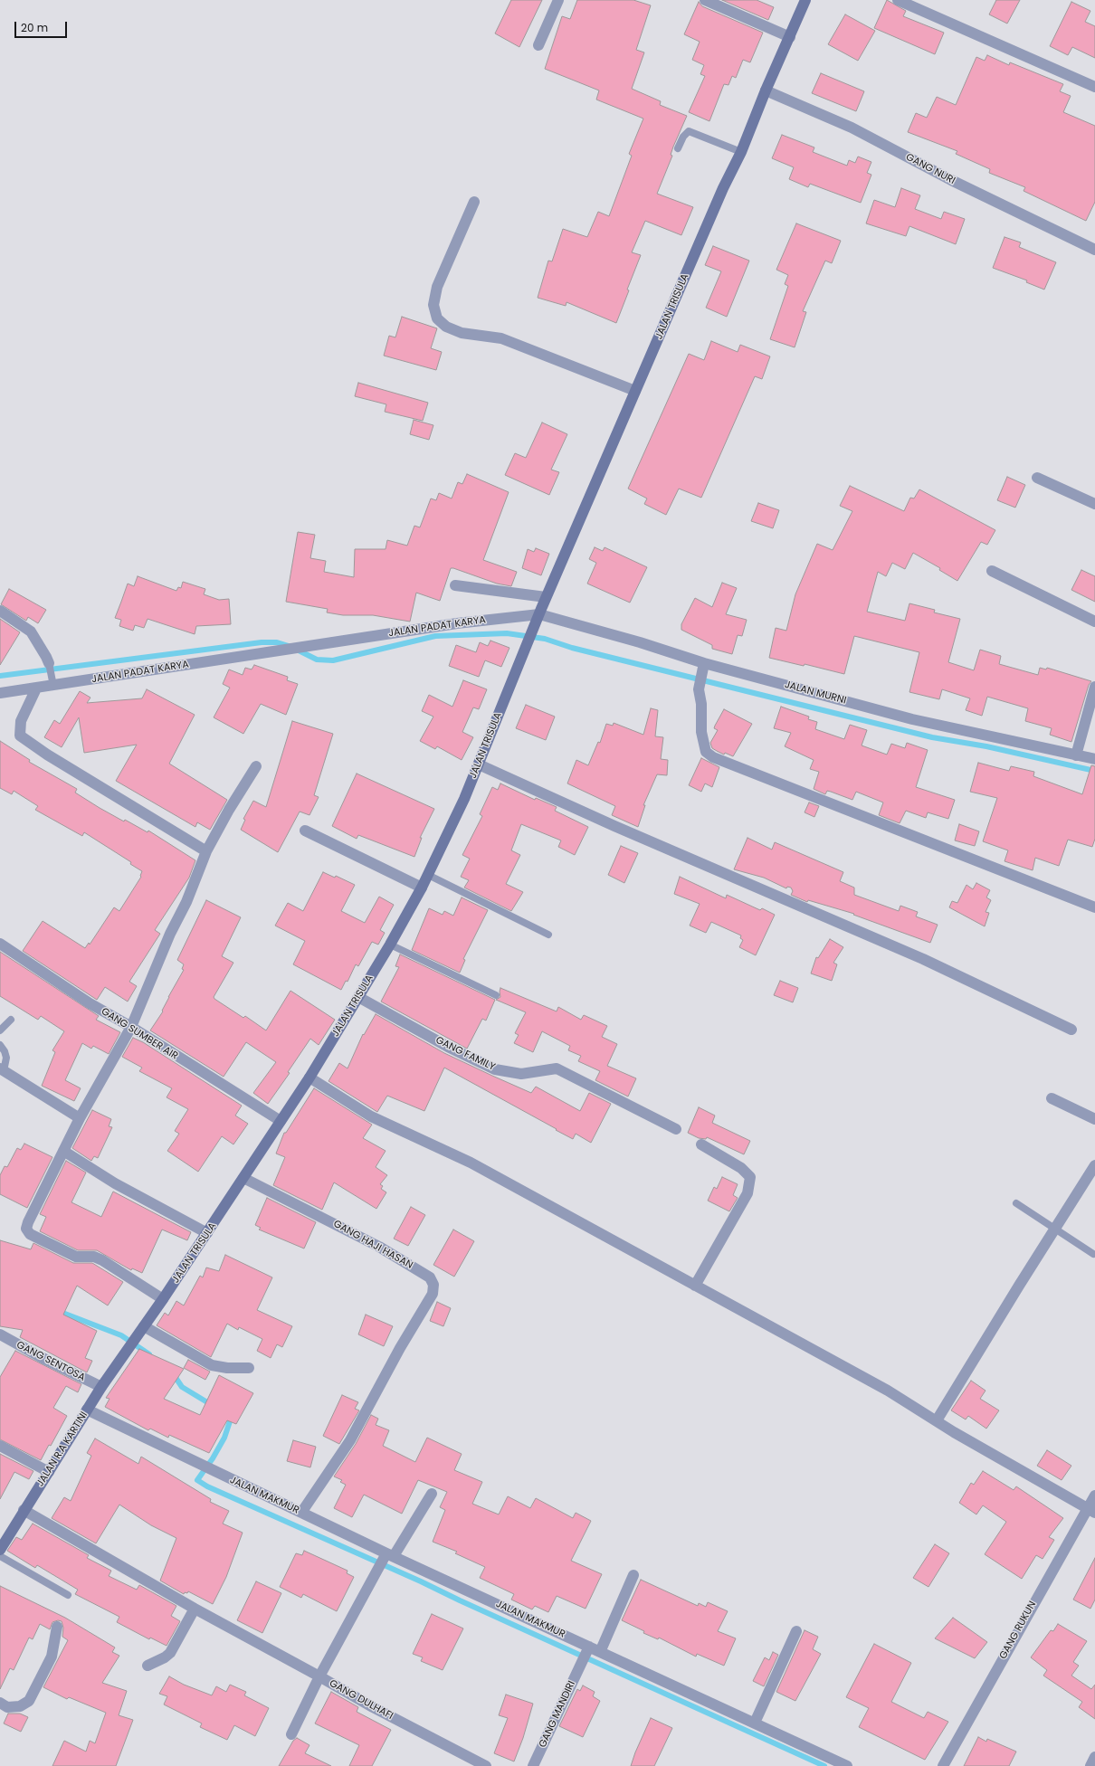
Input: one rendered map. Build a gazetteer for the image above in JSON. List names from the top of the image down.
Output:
{
  "streets": {
    "street": [
      "GANG NURI",
      "JALAN TRISULA",
      "JALAN PADAT KARYA",
      "JALAN MURNI",
      "GANG SUMBER AIR",
      "GANG FAMILY",
      "GANG HAJI HASAN",
      "GANG SENTOSA",
      "JALAN R.A KARTINI",
      "JALAN MAKMUR",
      "GANG RUKUN",
      "GANG DULHAFI",
      "GANG MANDIRI"
    ]
  },
  "crossings": [
    ["GANG NURI", "JALAN TRISULA"],
    ["JALAN TRISULA", "JALAN PADAT KARYA"],
    ["JALAN TRISULA", "JALAN MURNI"],
    ["JALAN TRISULA", "GANG SUMBER AIR"],
    ["JALAN TRISULA", "GANG FAMILY"],
    ["JALAN TRISULA", "GANG HAJI HASAN"],
    ["JALAN TRISULA", "JALAN R.A KARTINI"],
    ["JALAN PADAT KARYA", "JALAN MURNI"],
    ["GANG HAJI HASAN", "JALAN MAKMUR"],
    ["GANG SENTOSA", "JALAN R.A KARTINI"],
    ["JALAN R.A KARTINI", "JALAN MAKMUR"],
    ["JALAN MAKMUR", "GANG DULHAFI"],
    ["JALAN MAKMUR", "GANG MANDIRI"]
  ],
  "scale_bar": "20 m"
}
